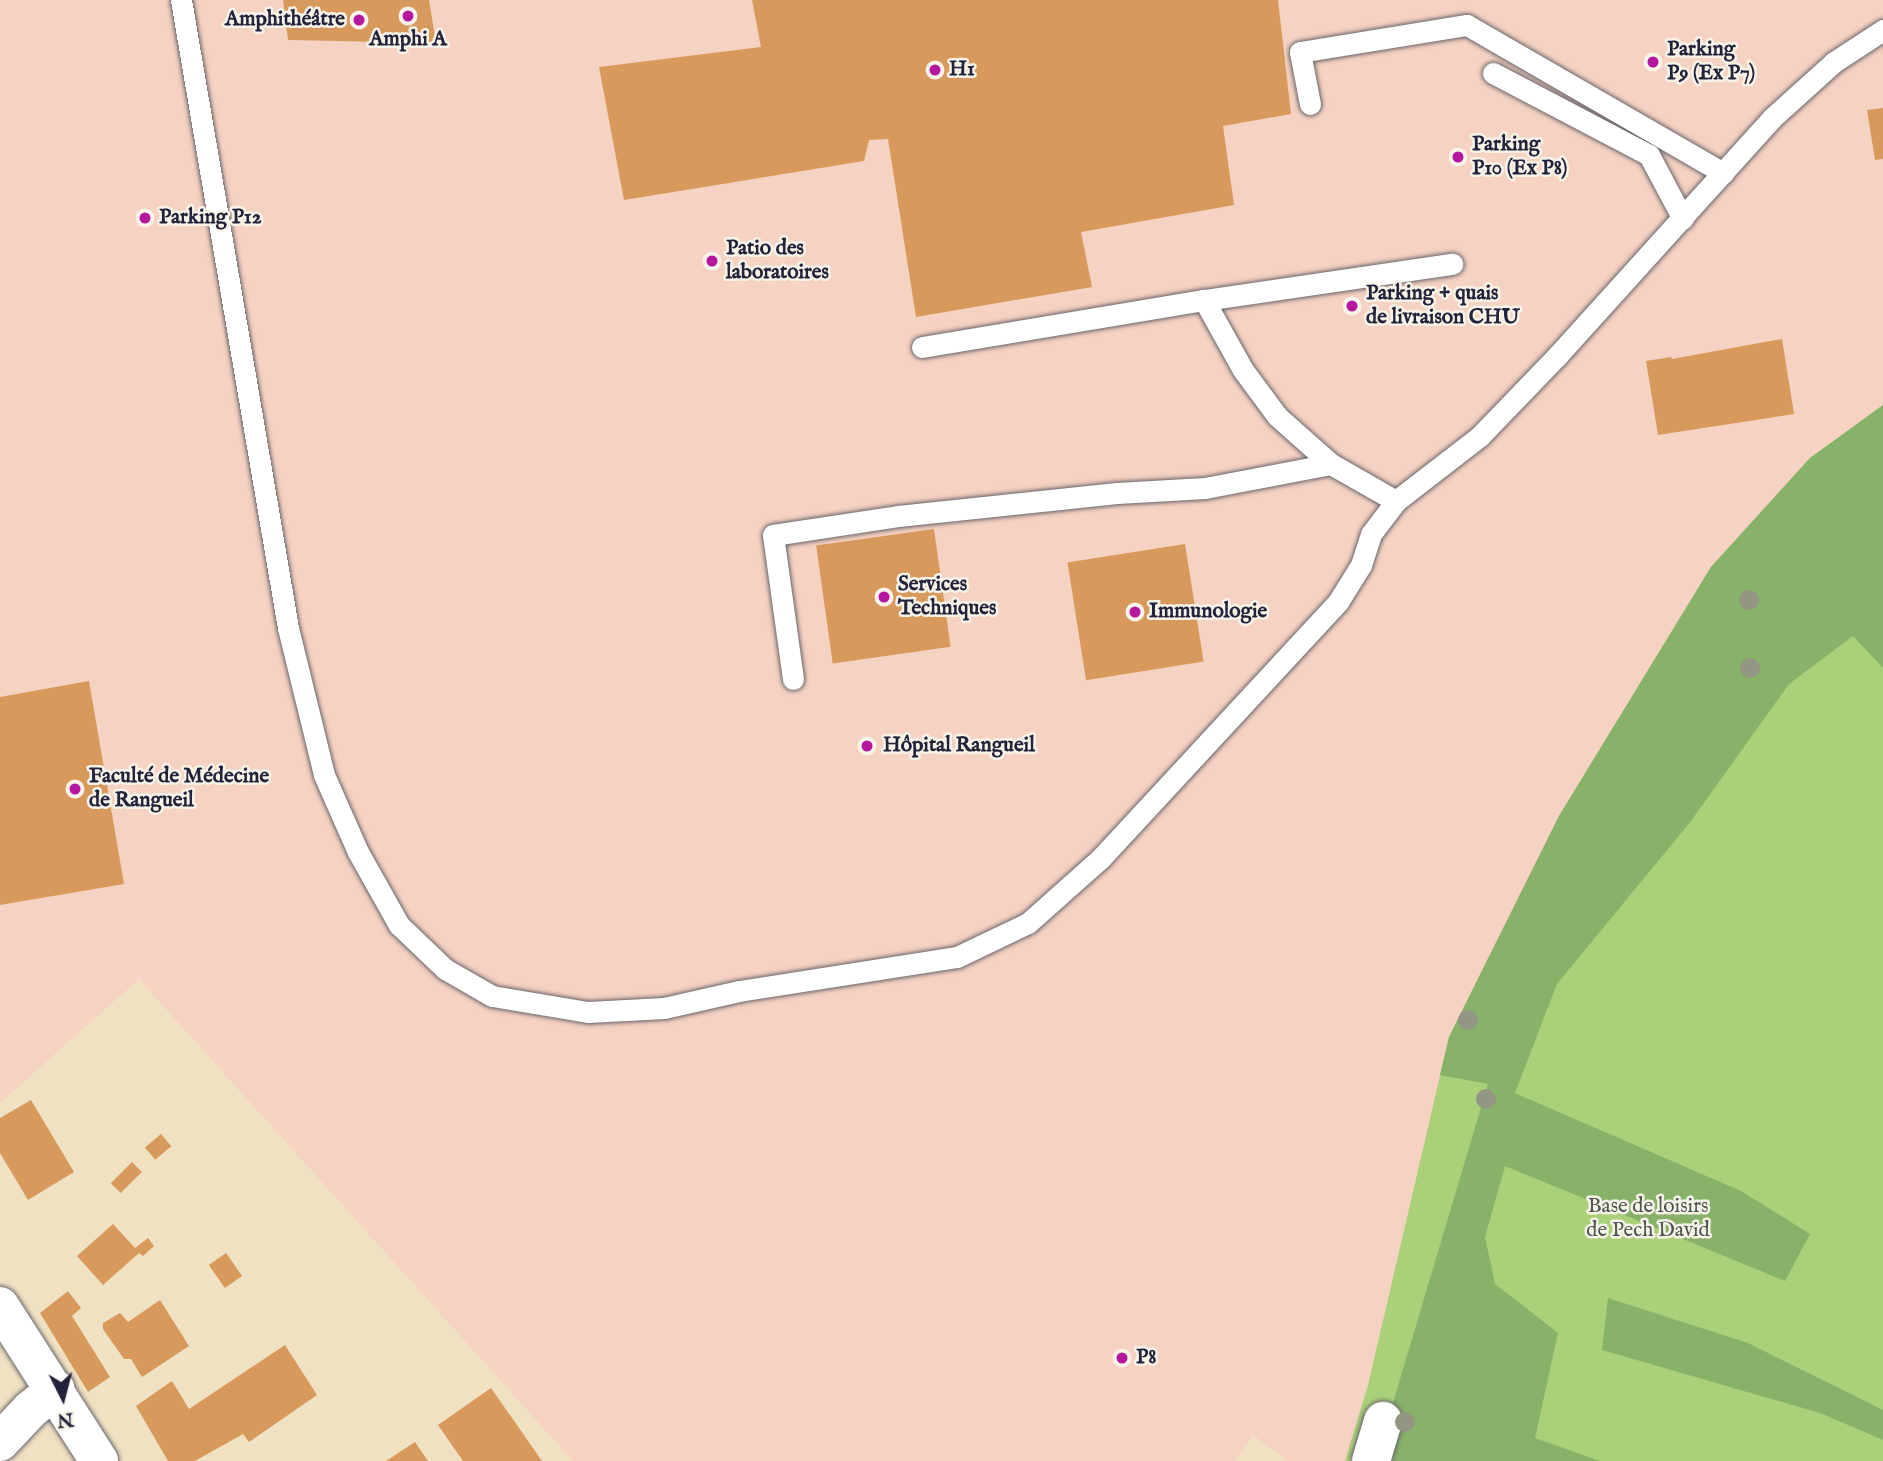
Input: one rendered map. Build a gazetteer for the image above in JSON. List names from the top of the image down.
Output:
{
  "parks": ["Base de loisirs de Pech David"],
  "places": [
    "Amphi A",
    "Amphithéâtre",
    "Parking P9 (Ex P7)",
    "H1",
    "Parking P10 (Ex P8)",
    "Parking P12",
    "Patio des laboratoires",
    "Parking + quais de livraison CHU",
    "Services Techniques",
    "Immunologie",
    "Hôpital Rangueil",
    "Faculté de Médecine de Rangueil",
    "P8"
  ],
  "north": "bottom"
}
